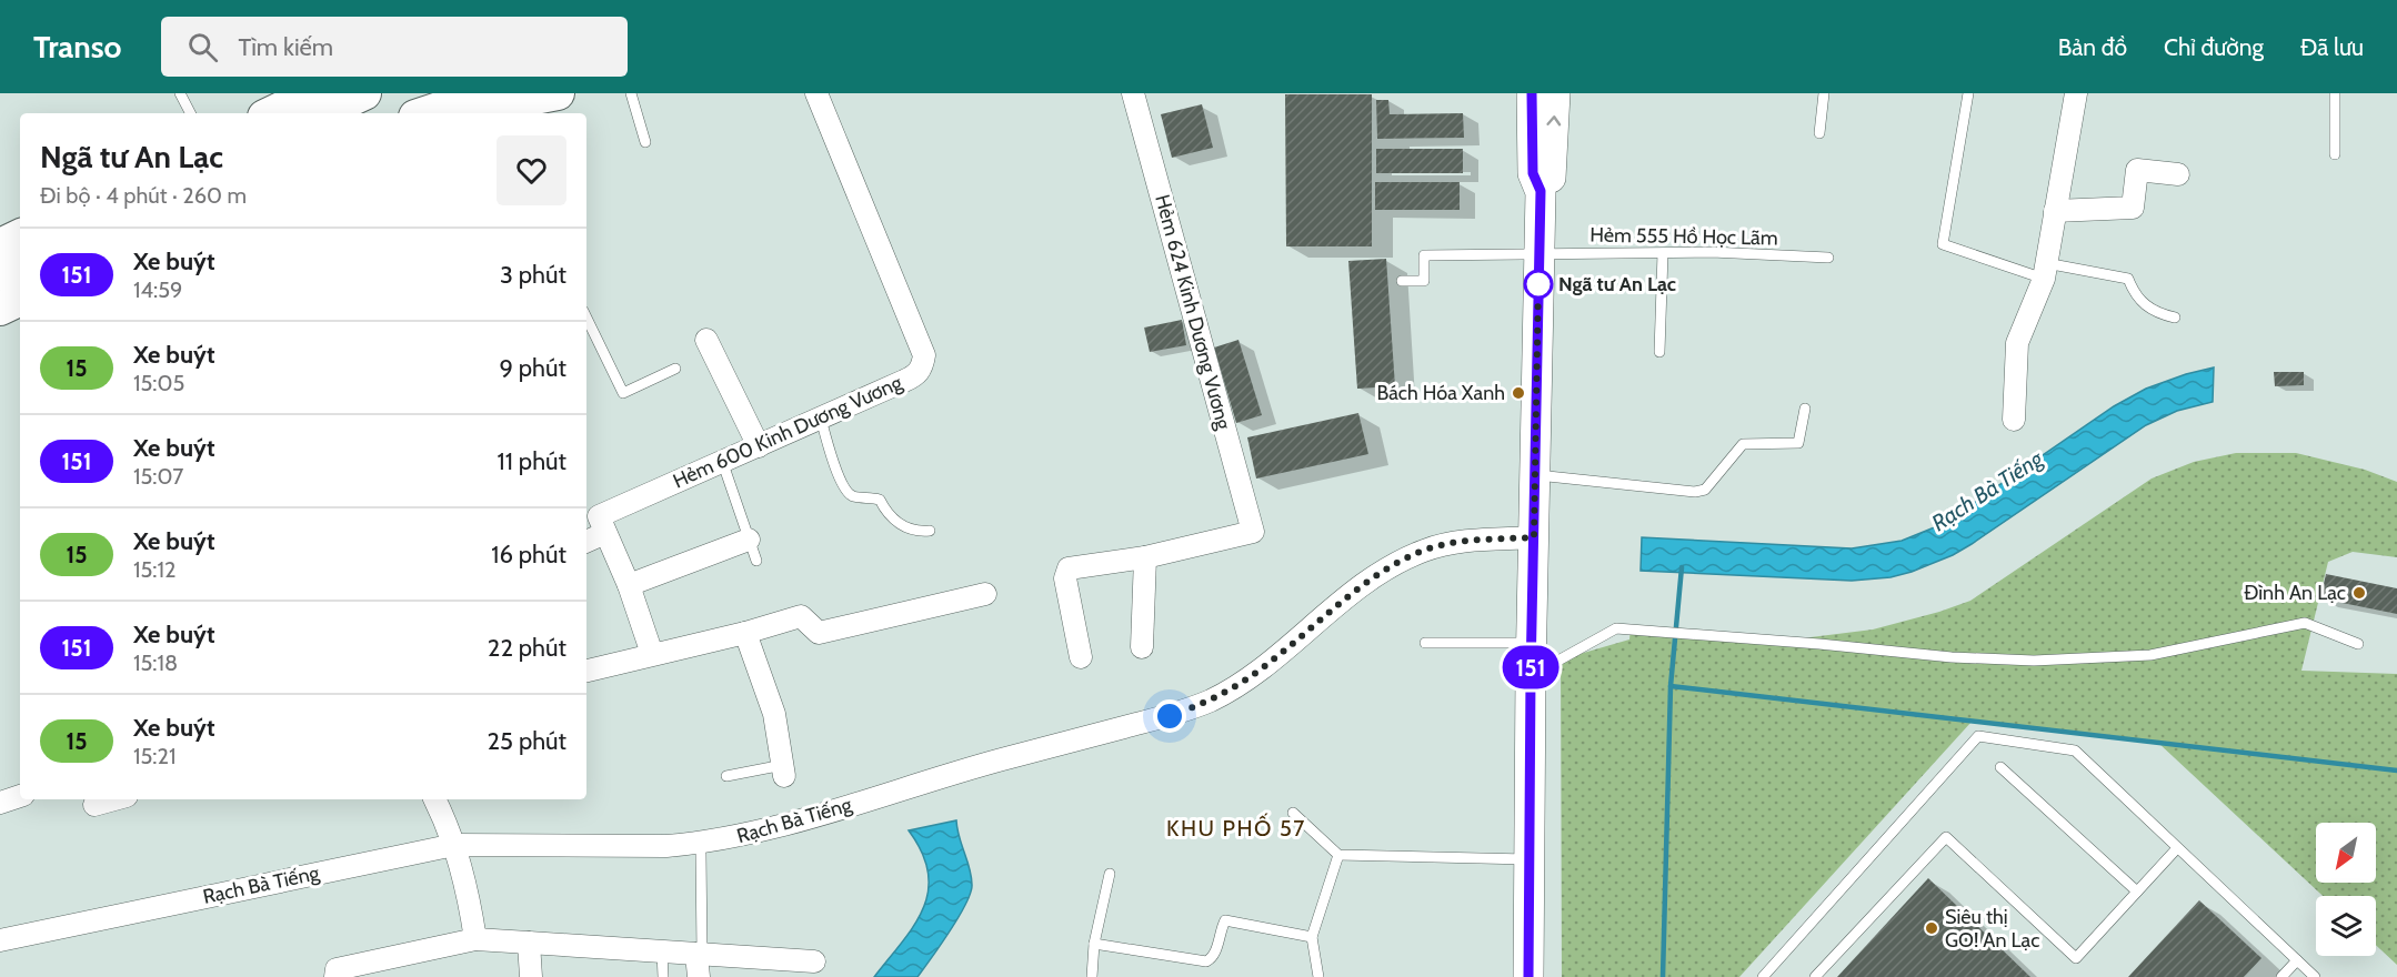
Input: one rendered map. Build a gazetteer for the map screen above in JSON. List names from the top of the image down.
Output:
{
  "streets": {
    "street": ["Hẻm 624 Kinh Dương Vương", "Hẻm 600 Kinh Dương Vương", "Rạch Bà Tiếng"],
    "lane": ["Hẻm 555 Hồ Học Lãm"]
  },
  "districts": ["KHU PHỐ 57"],
  "water": ["Rạch Bà Tiếng"],
  "places": [
    "Ngã tư An Lạc",
    "Bách Hóa Xanh",
    "Đình An Lạc",
    "Siêu thị GO! An Lạc"
  ],
  "lines": ["bus line 151"],
  "north": "bottom left",
  "page": {
    "header": "Transo",
    "search": "Tìm kiếm",
    "nav": ["Bản đồ", "Chỉ đường", "Đã lưu"],
    "on_map": "151",
    "heading": ["Ngã tư An Lạc", "Đi bộ · 4 phút · 260 m"],
    "list": [
      {
        "mark": "151",
        "name": "Xe buýt",
        "note": "14:59",
        "value": "3 phút"
      },
      {
        "mark": "15",
        "name": "Xe buýt",
        "note": "15:05",
        "value": "9 phút"
      },
      {
        "mark": "151",
        "name": "Xe buýt",
        "note": "15:07",
        "value": "11 phút"
      },
      {
        "mark": "15",
        "name": "Xe buýt",
        "note": "15:12",
        "value": "16 phút"
      },
      {
        "mark": "151",
        "name": "Xe buýt",
        "note": "15:18",
        "value": "22 phút"
      },
      {
        "mark": "15",
        "name": "Xe buýt",
        "note": "15:21",
        "value": "25 phút"
      }
    ]
  }
}
